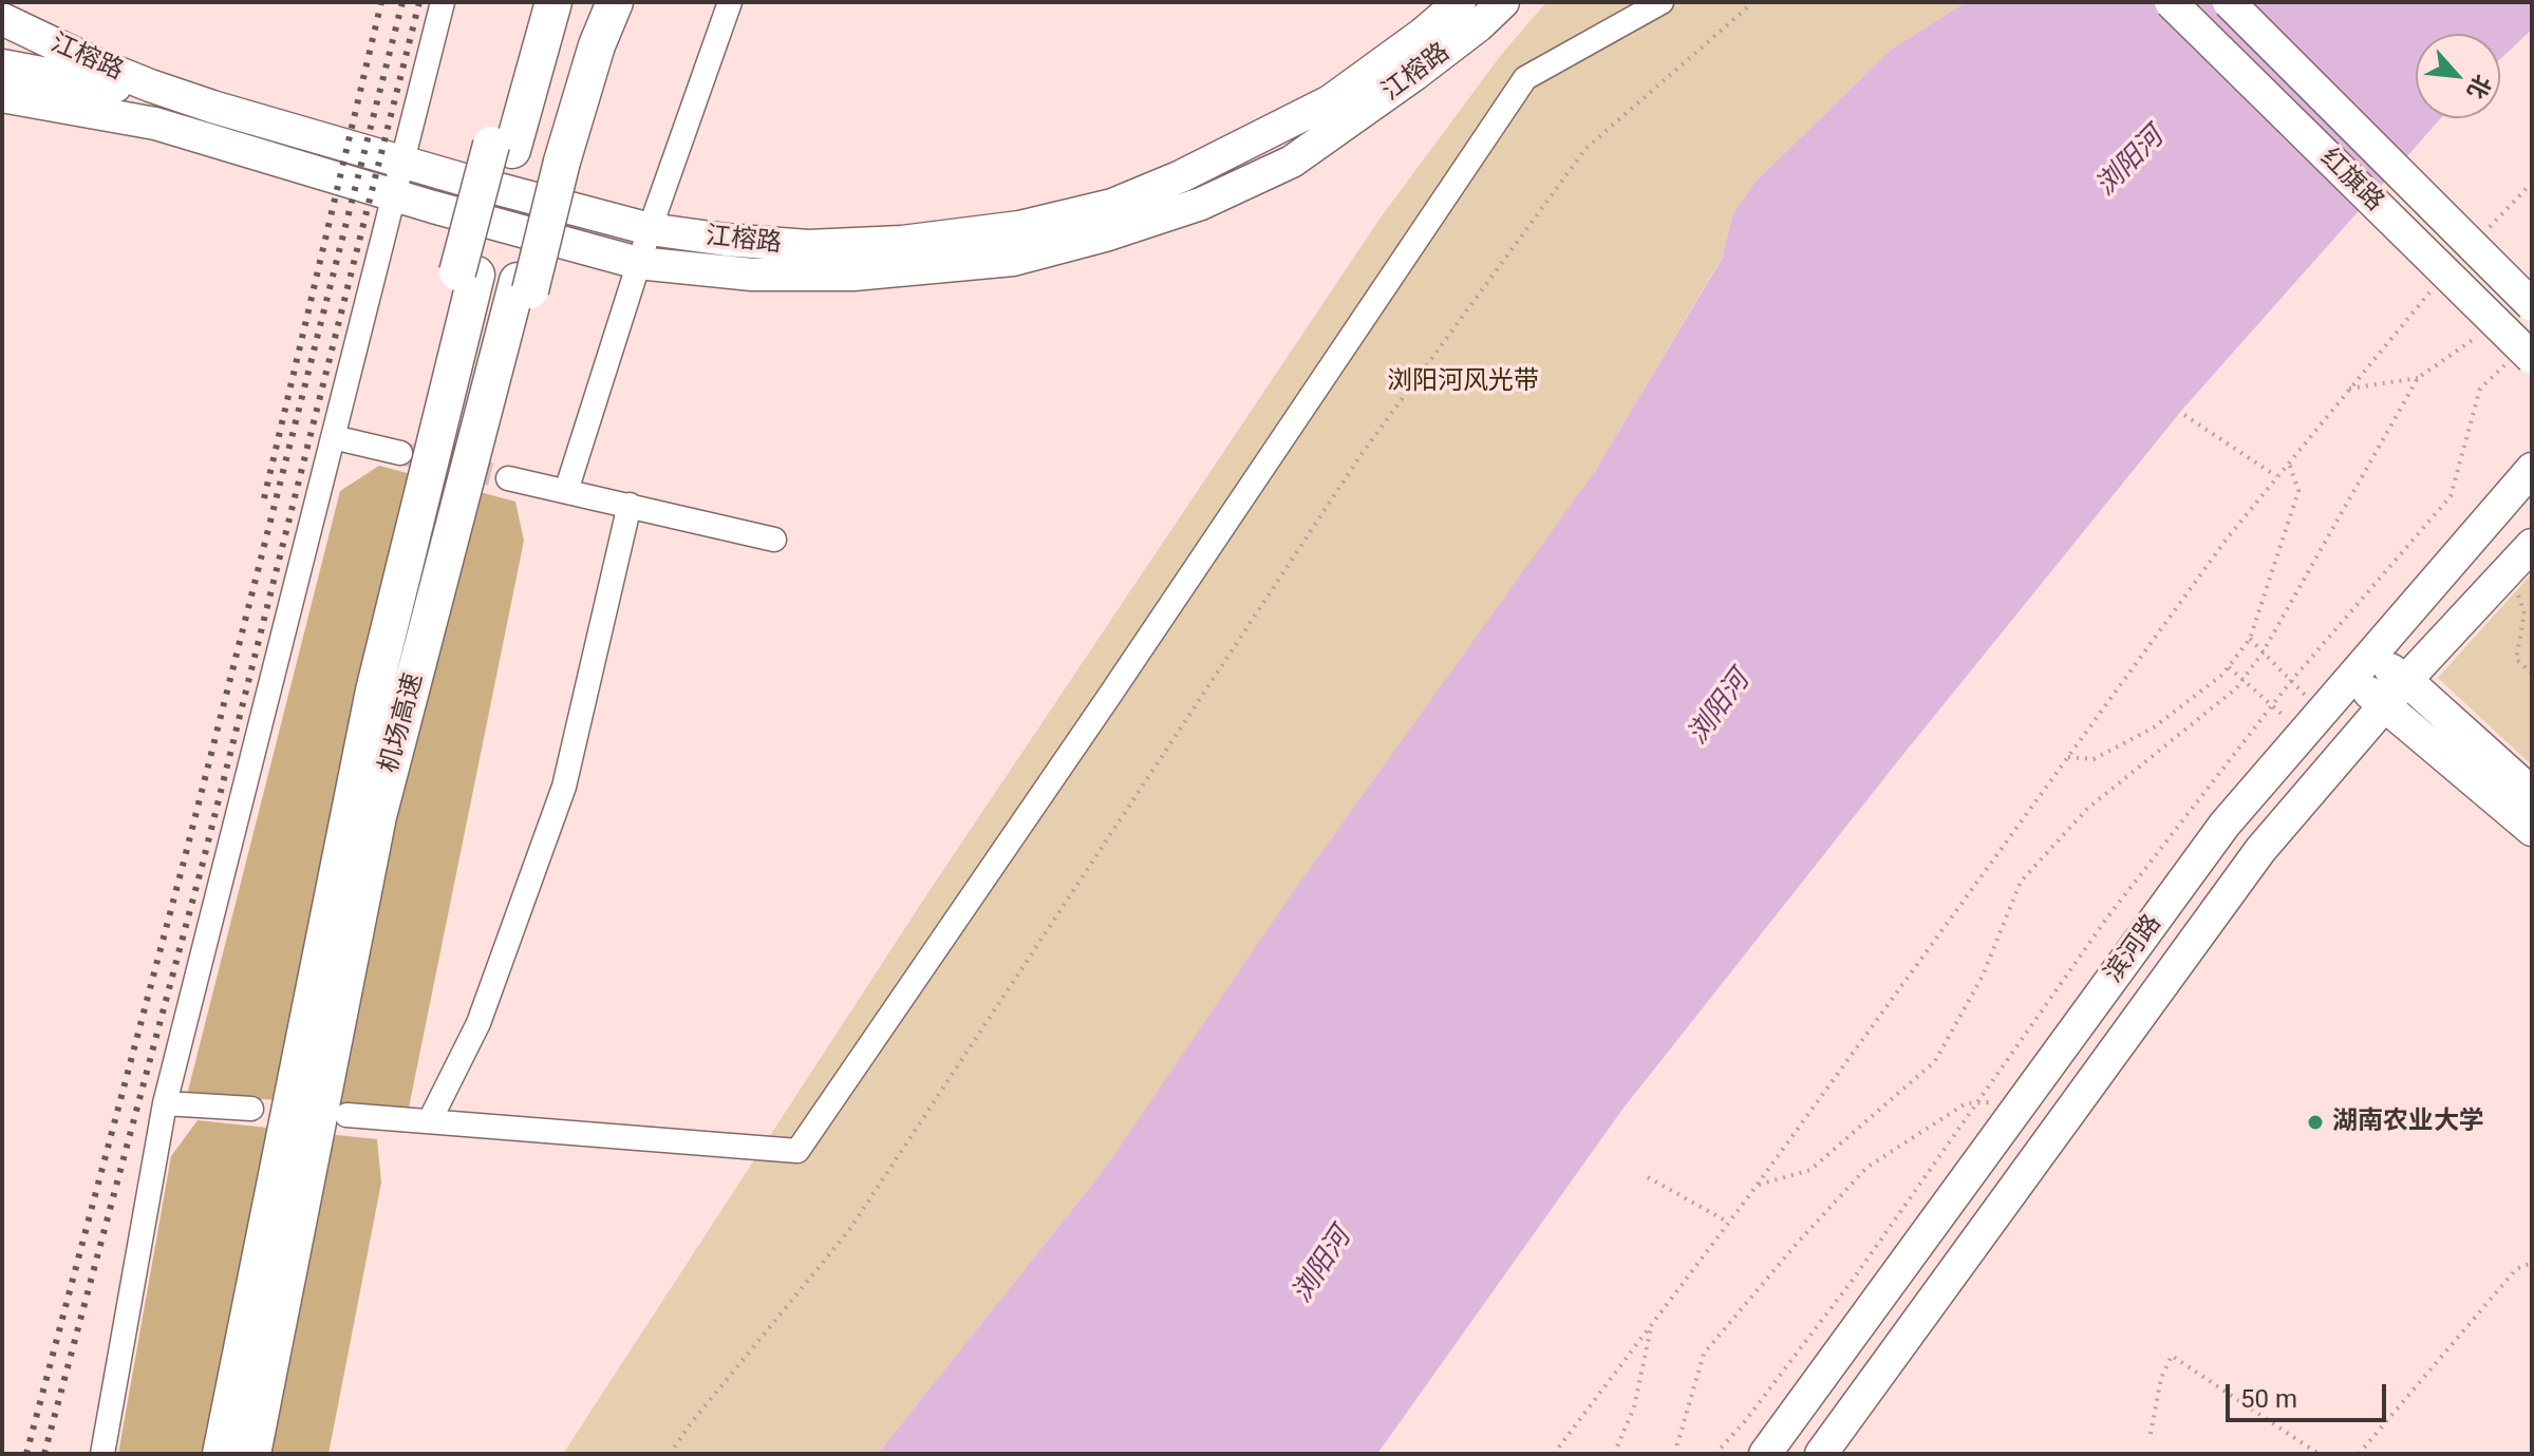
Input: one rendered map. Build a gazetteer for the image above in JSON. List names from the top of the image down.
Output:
{
  "streets": {
    "highway": ["机场高速"],
    "main road": ["江榕路", "红旗路", "滨河路"]
  },
  "water": ["浏阳河"],
  "parks": ["浏阳河风光带"],
  "places": ["湖南农业大学"],
  "scale_bar": "50 m",
  "north": "bottom right"
}
